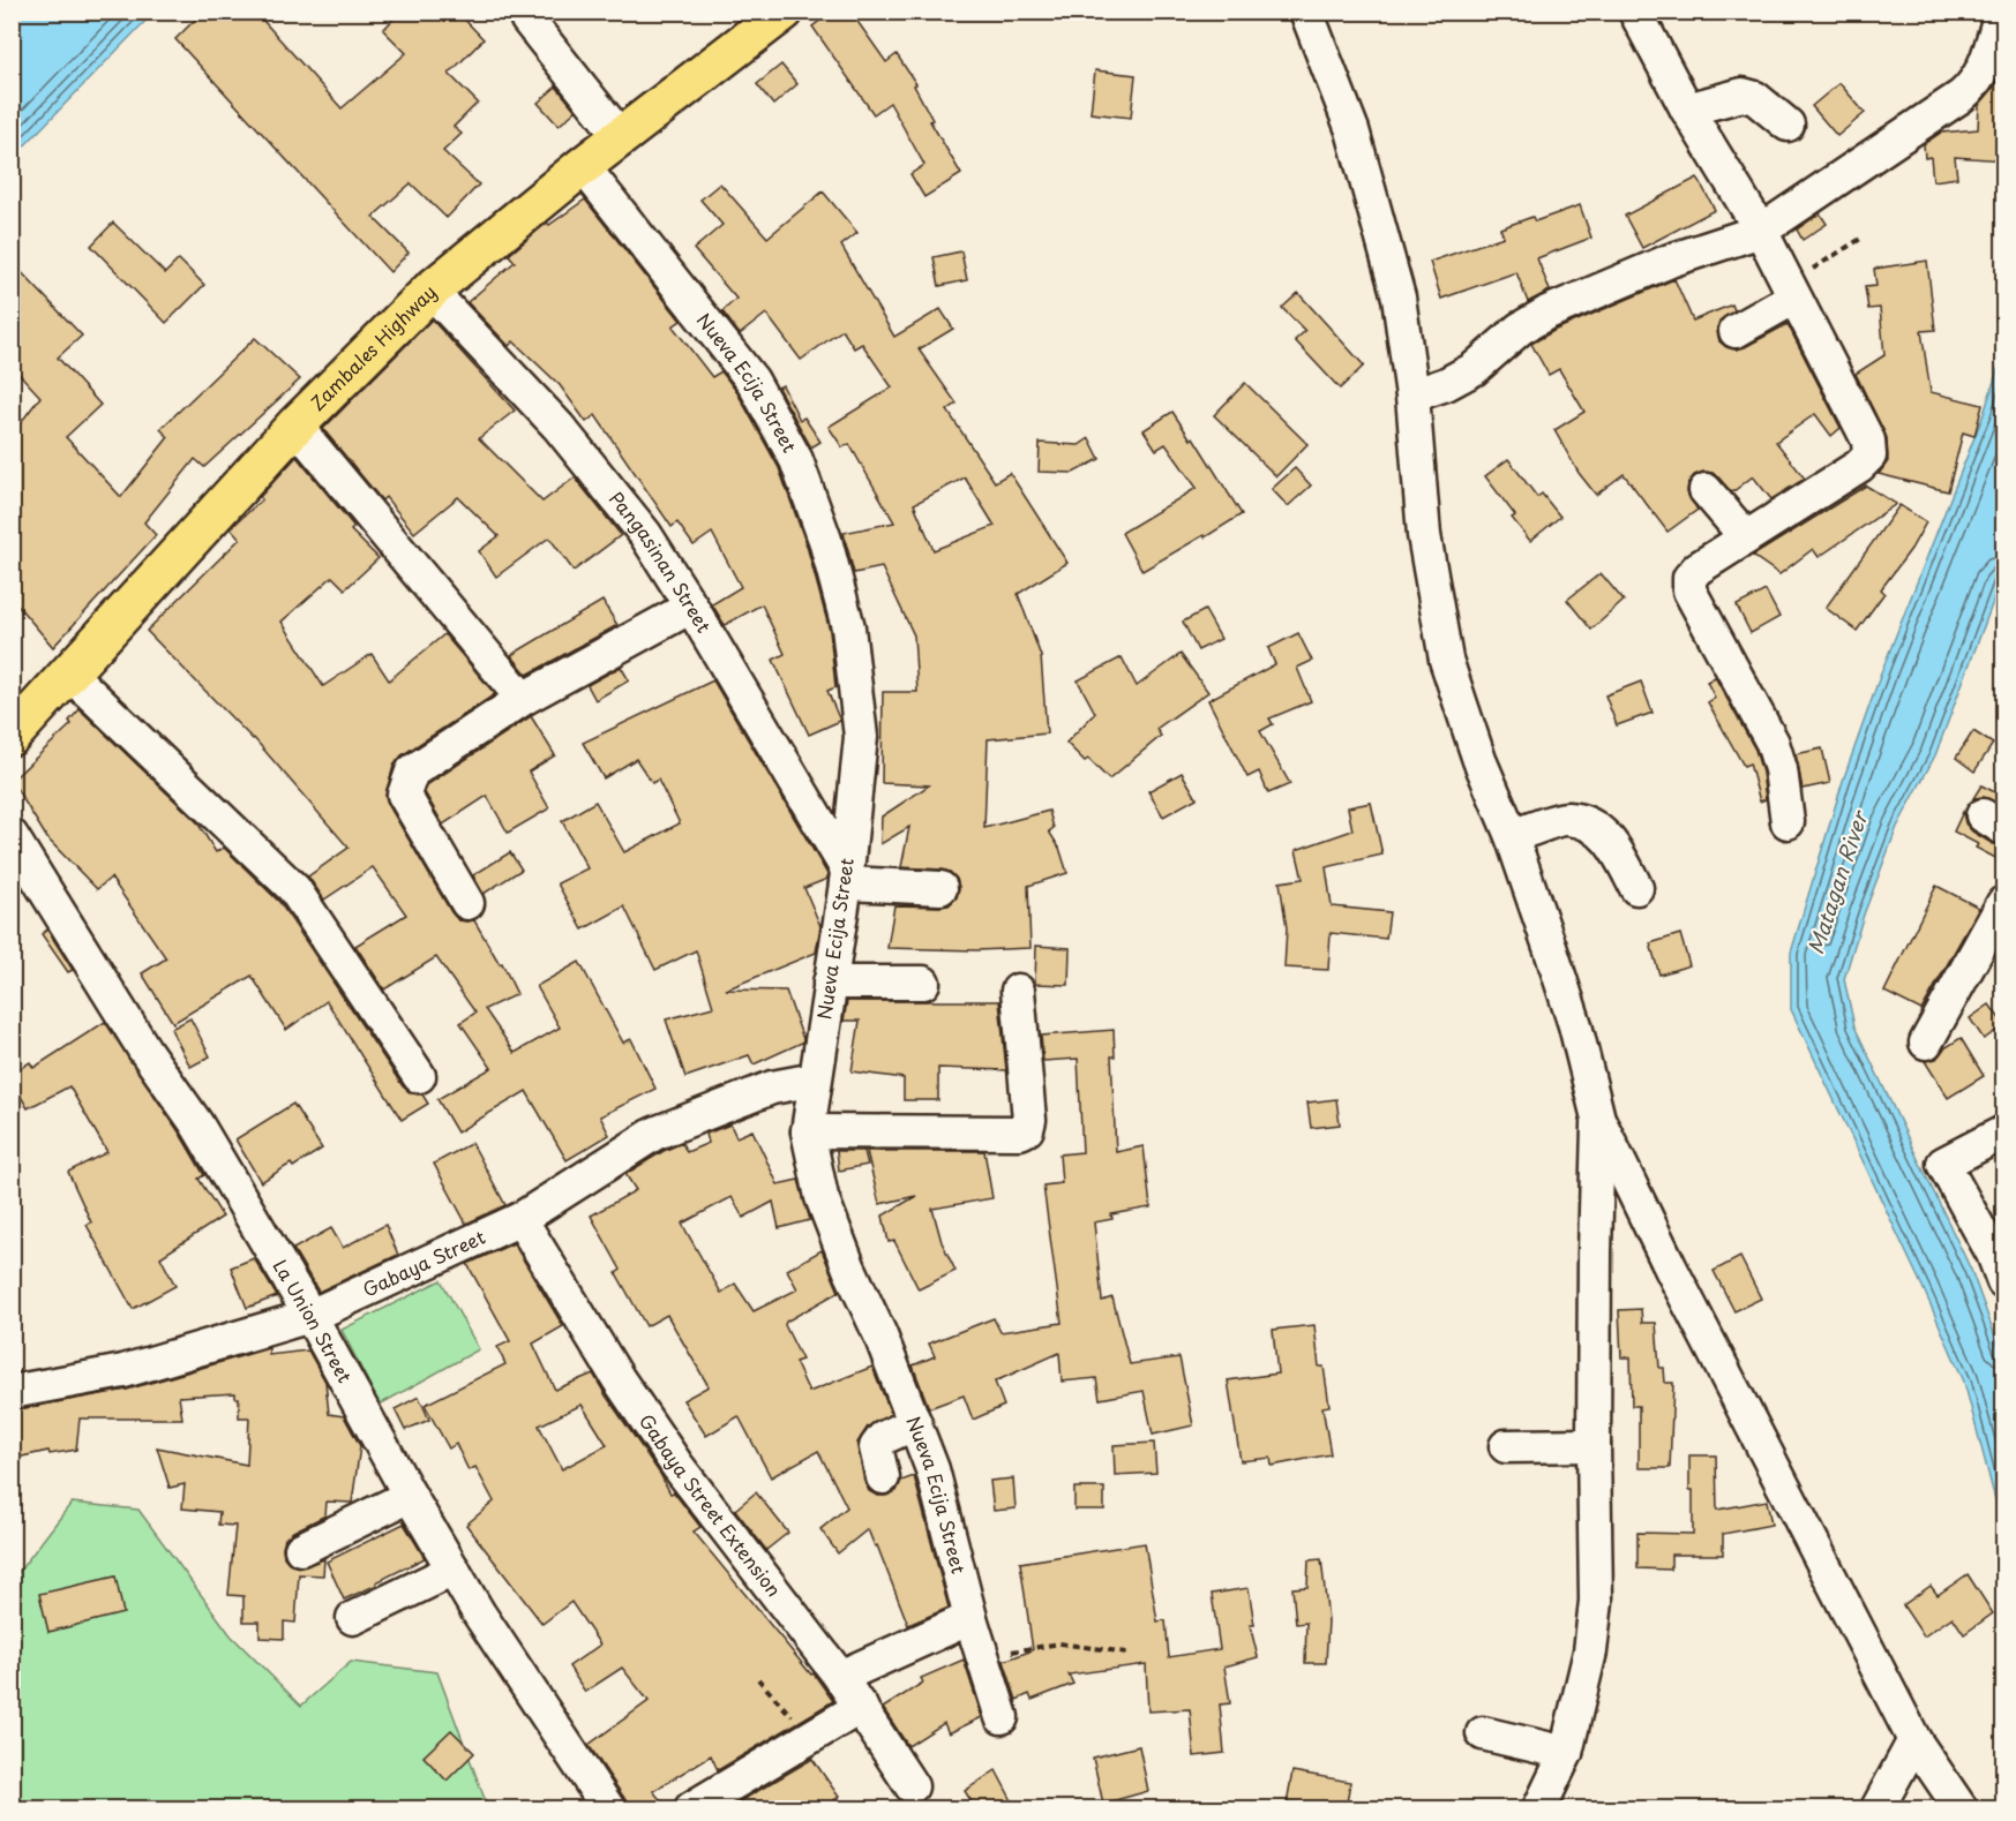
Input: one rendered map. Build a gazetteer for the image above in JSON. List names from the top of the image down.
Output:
{
  "streets": {
    "main road": ["Zambales Highway"],
    "street": [
      "Nueva Ecija Street",
      "Pangasinan Street",
      "Gabaya Street",
      "La Union Street",
      "Gabaya Street Extension"
    ]
  },
  "crossings": [
    ["Zambales Highway", "Nueva Ecija Street"],
    ["Zambales Highway", "Pangasinan Street"],
    ["Nueva Ecija Street", "Pangasinan Street"],
    ["Nueva Ecija Street", "Gabaya Street"],
    ["Gabaya Street", "La Union Street"],
    ["Gabaya Street", "Gabaya Street Extension"]
  ],
  "water": ["Matagan River"]
}
